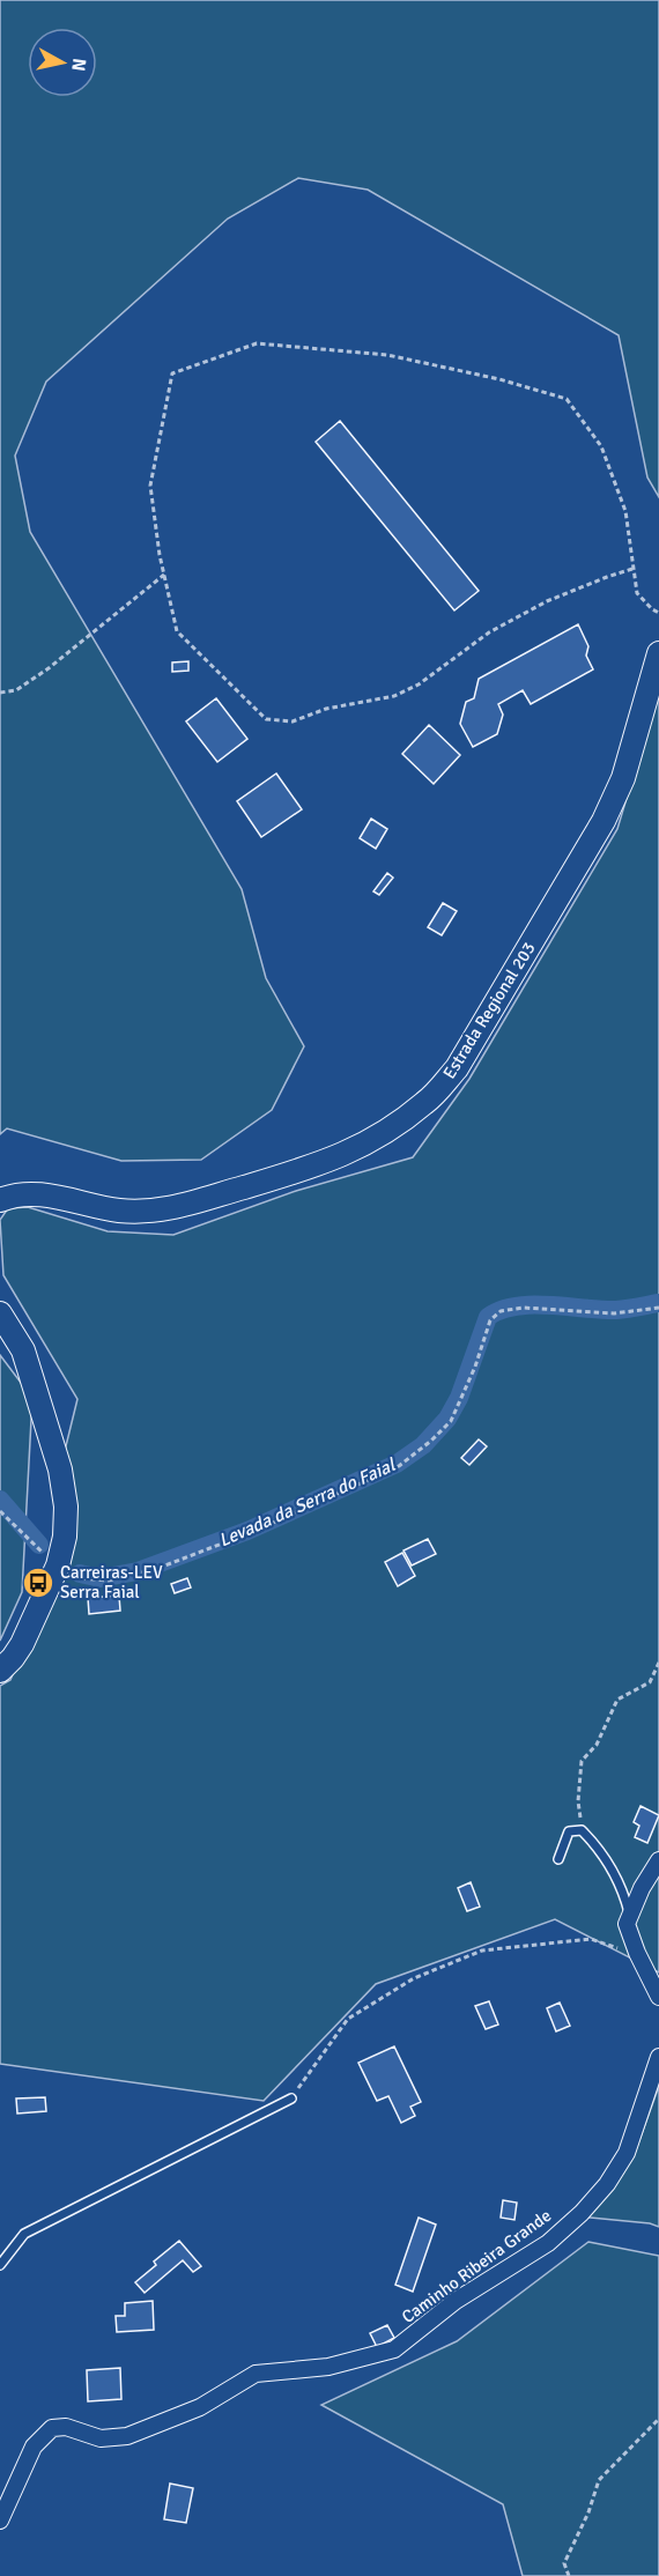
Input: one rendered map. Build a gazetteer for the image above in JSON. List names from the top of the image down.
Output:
{
  "streets": {
    "main road": ["Estrada Regional 203"],
    "street": ["Caminho Ribeira Grande"]
  },
  "water": ["Levada da Serra do Faial"],
  "places": {
    "bus stop": ["Carreiras-LEV Serra Faial"]
  },
  "north": "right"
}
